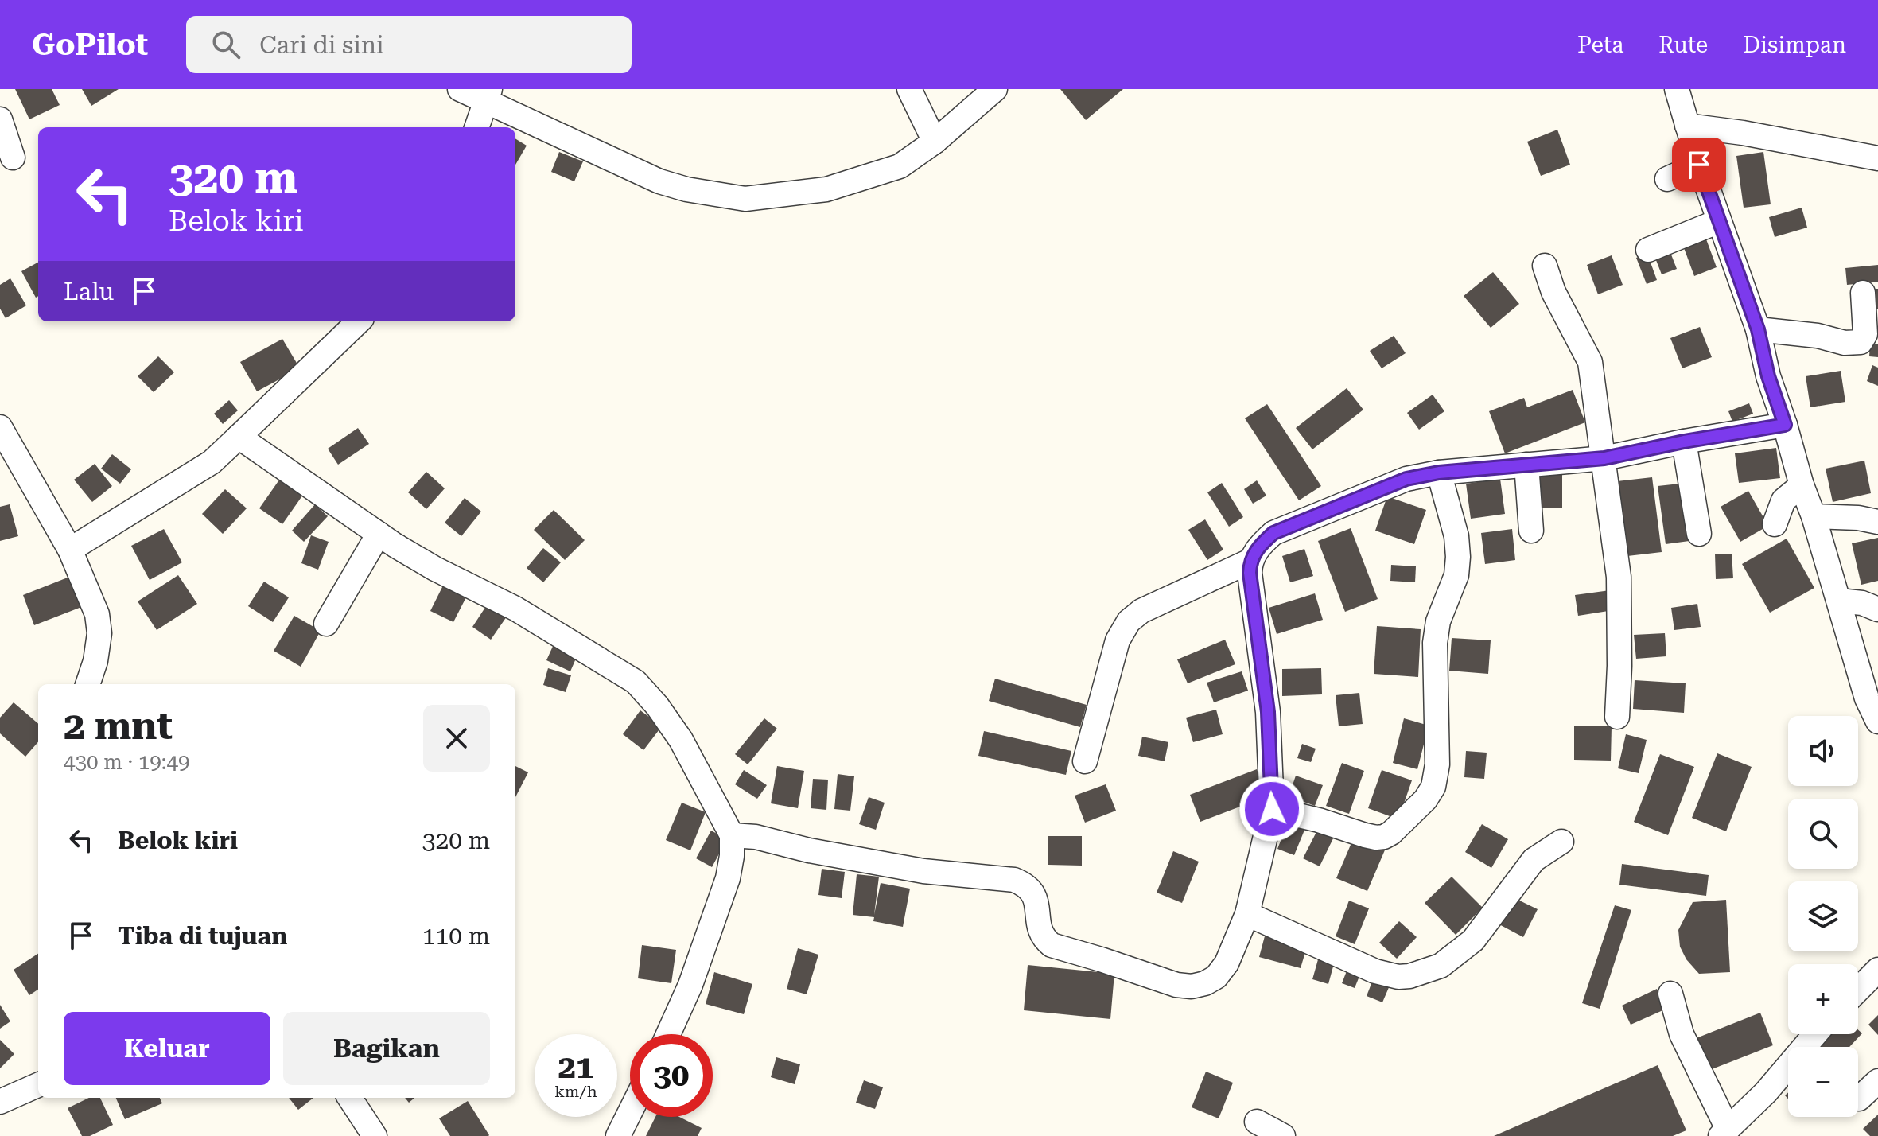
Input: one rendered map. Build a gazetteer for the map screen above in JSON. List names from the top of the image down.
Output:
{
  "page": {
    "header": "GoPilot",
    "search": "Cari di sini",
    "nav": ["Peta", "Rute", "Disimpan"],
    "turn": ["320 m", "Belok kiri"],
    "then": "Lalu",
    "heading": ["2 mnt", "430 m · 19:49"],
    "map_buttons": ["+", "−"],
    "list": [
      {
        "name": "Belok kiri",
        "value": "320 m"
      },
      {
        "name": "Tiba di tujuan",
        "value": "110 m"
      }
    ],
    "buttons": ["Keluar", "Bagikan"],
    "speed": "21 km/h",
    "limit": "30"
  }
}
